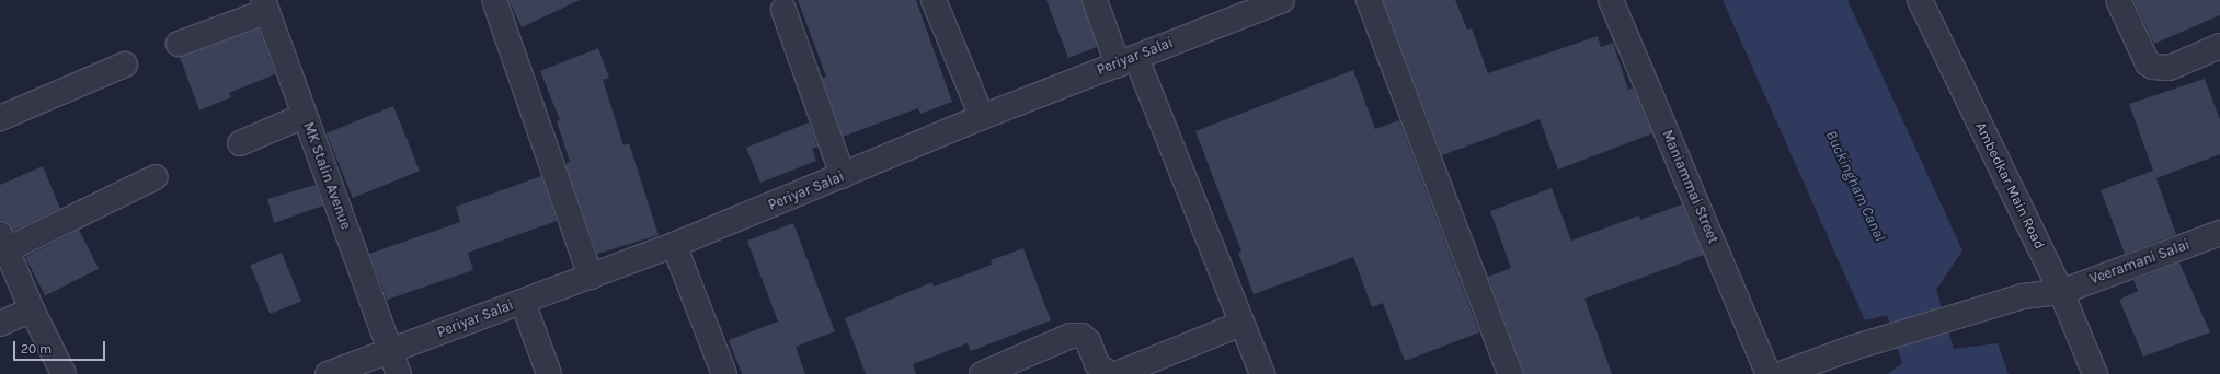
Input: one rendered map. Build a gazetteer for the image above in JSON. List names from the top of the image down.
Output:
{
  "streets": {
    "street": [
      "Periyar Salai",
      "MK Stalin Avenue",
      "Ambedkar Main Road",
      "Maniammai Street",
      "Veeramani Salai"
    ]
  },
  "crossings": [
    ["Periyar Salai", "MK Stalin Avenue"],
    ["Ambedkar Main Road", "Veeramani Salai"]
  ],
  "water": ["Buckingham Canal"],
  "scale_bar": "20 m"
}
